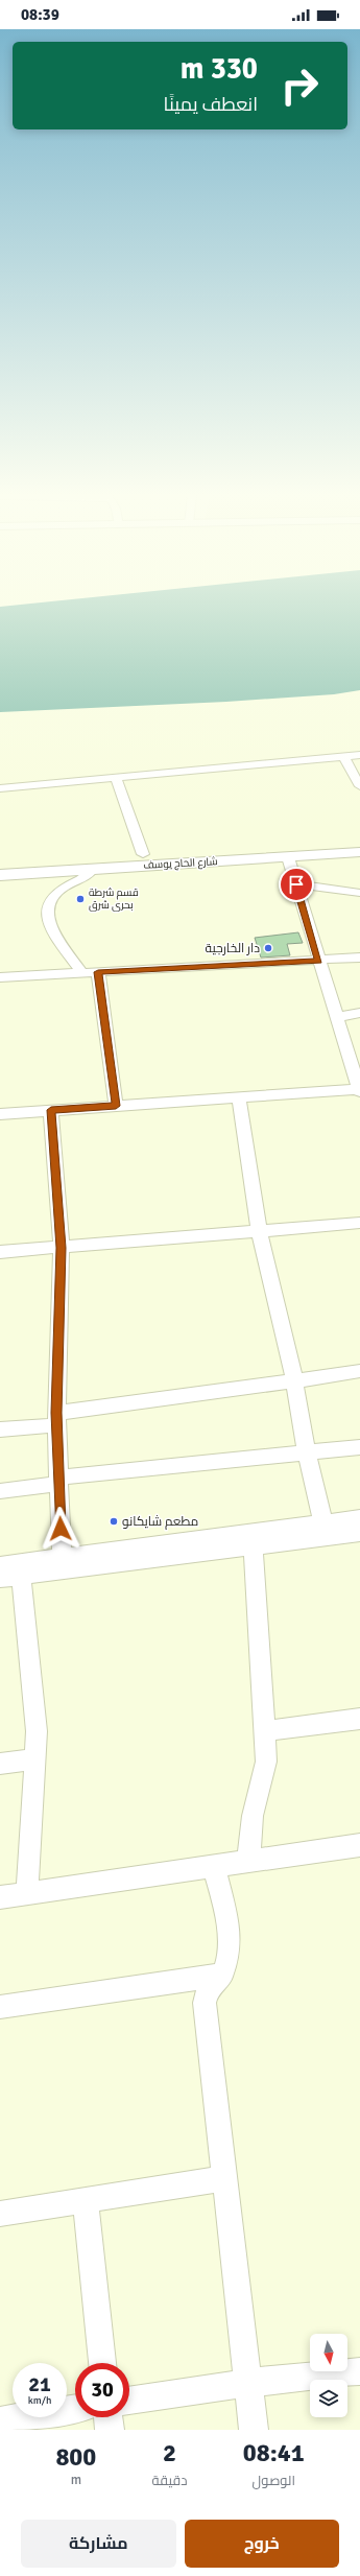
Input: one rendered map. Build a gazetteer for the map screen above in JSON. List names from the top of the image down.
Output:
{
  "streets": {
    "main road": ["شارع الحاج يوسف"]
  },
  "places": ["قسم شرطة بحرى شرق", "دار الخارجية", "مطعم شايكانو"],
  "north": "bottom",
  "page": {
    "status": "08:39",
    "turn": ["330 m", "انعطف يمينًا"],
    "speed": "21 km/h",
    "limit": "30",
    "eta": [
      "08:41",
      "الوصول",
      "2",
      "دقيقة",
      "800",
      "m"
    ],
    "buttons": ["خروج", "مشاركة"]
  }
}
